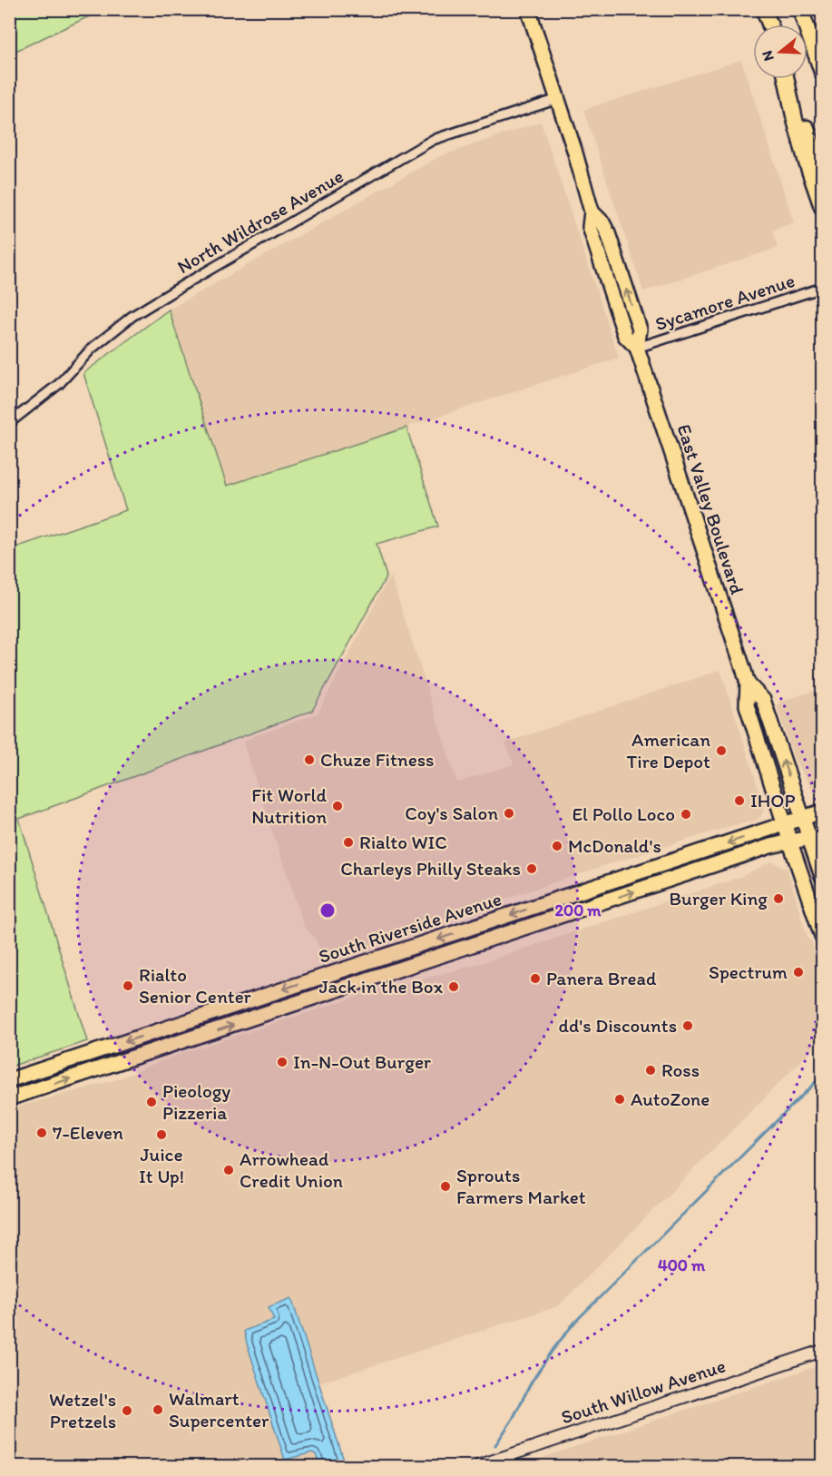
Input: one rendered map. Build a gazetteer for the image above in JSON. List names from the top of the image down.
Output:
{
  "streets": {
    "main road": ["East Valley Boulevard", "South Riverside Avenue"],
    "street": ["North Wildrose Avenue", "Sycamore Avenue", "South Willow Avenue"]
  },
  "crossings": [
    ["North Wildrose Avenue", "East Valley Boulevard"],
    ["Sycamore Avenue", "East Valley Boulevard"],
    ["East Valley Boulevard", "South Riverside Avenue"]
  ],
  "places": [
    "American Tire Depot",
    "Chuze Fitness",
    "IHOP",
    "Fit World Nutrition",
    "Coy's Salon",
    "El Pollo Loco",
    "Rialto WIC",
    "McDonald's",
    "Charleys Philly Steaks",
    "Burger King",
    "Spectrum",
    "Panera Bread",
    "Rialto Senior Center",
    "Jack in the Box",
    "dd's Discounts",
    "In-N-Out Burger",
    "Ross",
    "AutoZone",
    "Pieology Pizzeria",
    "7-Eleven",
    "Juice It Up!",
    "Arrowhead Credit Union",
    "Sprouts Farmers Market",
    "Walmart Supercenter",
    "Wetzel's Pretzels"
  ],
  "north": "left",
  "rings": ["200 m", "400 m"]
}
